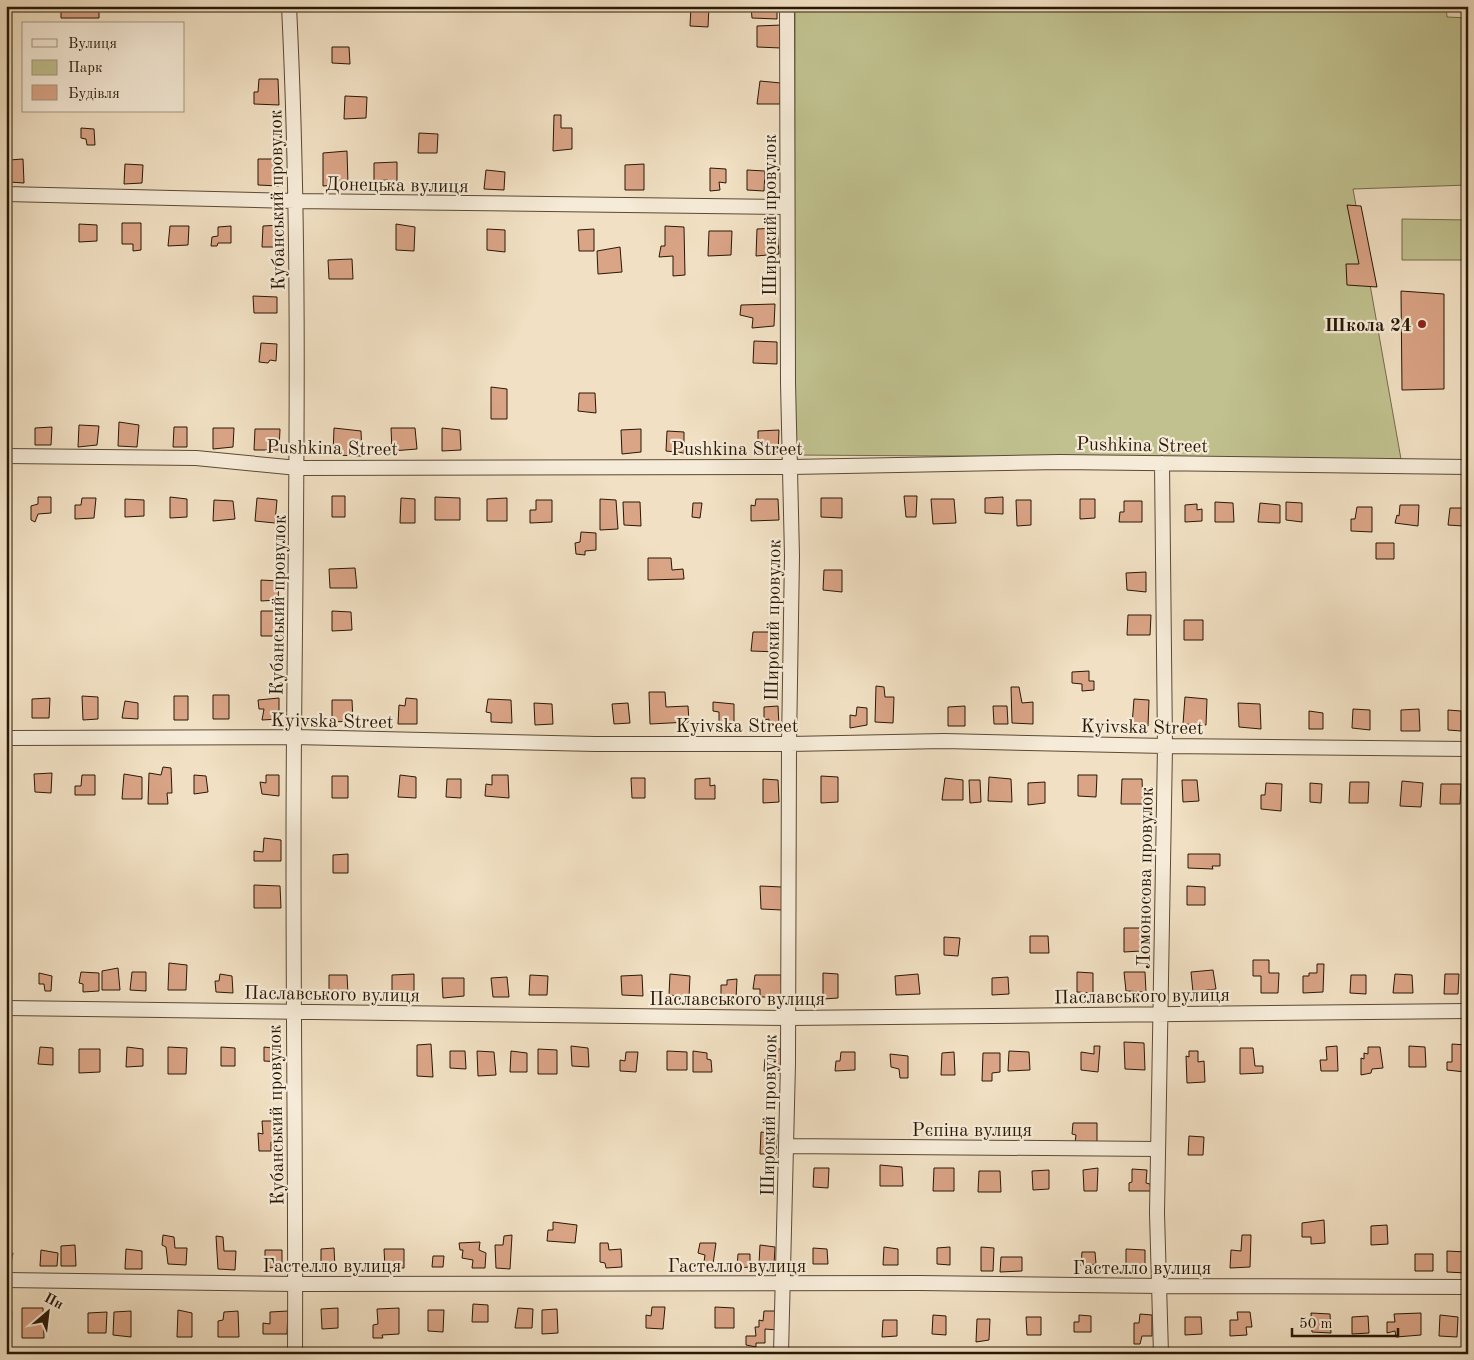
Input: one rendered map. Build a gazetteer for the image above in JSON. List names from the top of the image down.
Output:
{
  "streets": {
    "street": [
      "Донецька вулиця",
      "Кубанський провулок",
      "Широкий провулок",
      "Pushkina Street",
      "Kyivska Street",
      "Ломоносова провулок",
      "Паславського вулиця",
      "Рєпіна вулиця",
      "Гастелло вулиця"
    ]
  },
  "crossings": [
    ["Донецька вулиця", "Кубанський провулок"],
    ["Донецька вулиця", "Широкий провулок"],
    ["Кубанський провулок", "Pushkina Street"],
    ["Кубанський провулок", "Kyivska Street"],
    ["Кубанський провулок", "Паславського вулиця"],
    ["Кубанський провулок", "Гастелло вулиця"],
    ["Широкий провулок", "Pushkina Street"],
    ["Широкий провулок", "Kyivska Street"],
    ["Широкий провулок", "Паславського вулиця"],
    ["Широкий провулок", "Рєпіна вулиця"],
    ["Широкий провулок", "Гастелло вулиця"],
    ["Pushkina Street", "Ломоносова провулок"],
    ["Kyivska Street", "Ломоносова провулок"],
    ["Ломоносова провулок", "Паславського вулиця"],
    ["Ломоносова провулок", "Рєпіна вулиця"],
    ["Ломоносова провулок", "Гастелло вулиця"]
  ],
  "places": ["Школа 24"],
  "legend": ["Вулиця", "Парк", "Будівля"],
  "scale_bar": "50 m",
  "north": "top right"
}
